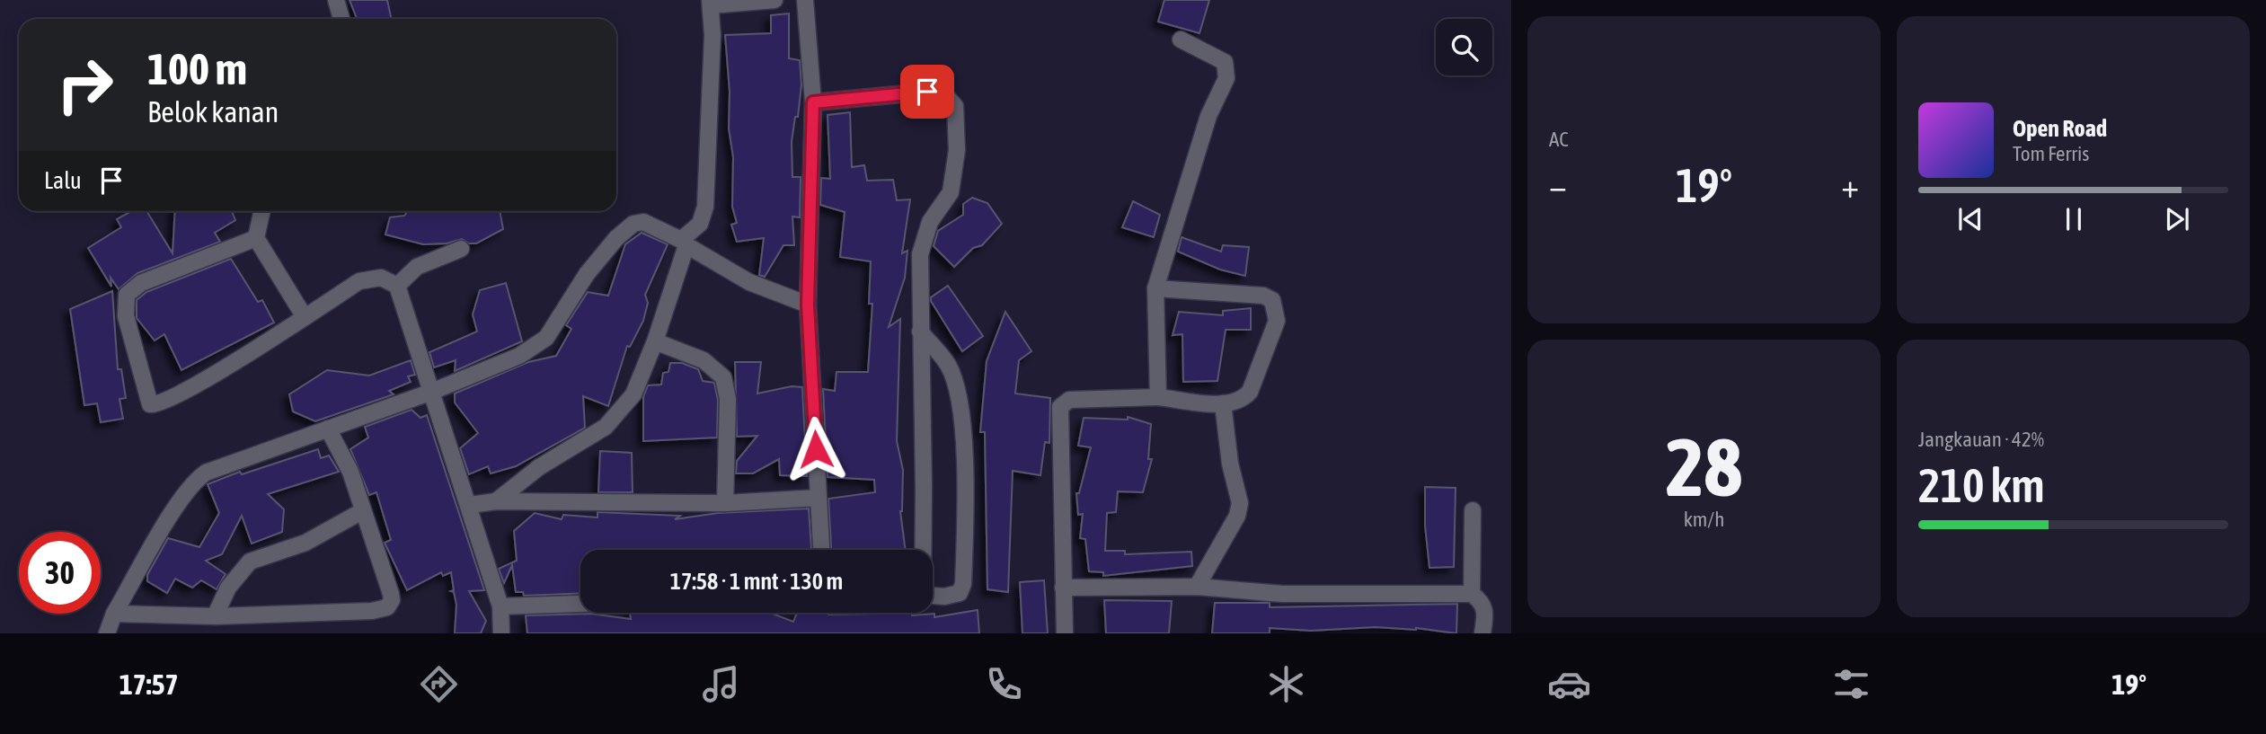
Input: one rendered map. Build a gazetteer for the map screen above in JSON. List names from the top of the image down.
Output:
{
  "page": {
    "tile": [
      "AC",
      ["28", "km/h"],
      ["Jangkauan · 42%", "210 km"]
    ],
    "turn": ["100 m", "Belok kanan"],
    "song": ["Open Road", "Tom Ferris"],
    "then": "Lalu",
    "heat": ["−", "19°", "+"],
    "limit": "30",
    "trip": "17:58 · 1 mnt · 130 m",
    "tabs": ["17:57", "19°"]
  }
}
